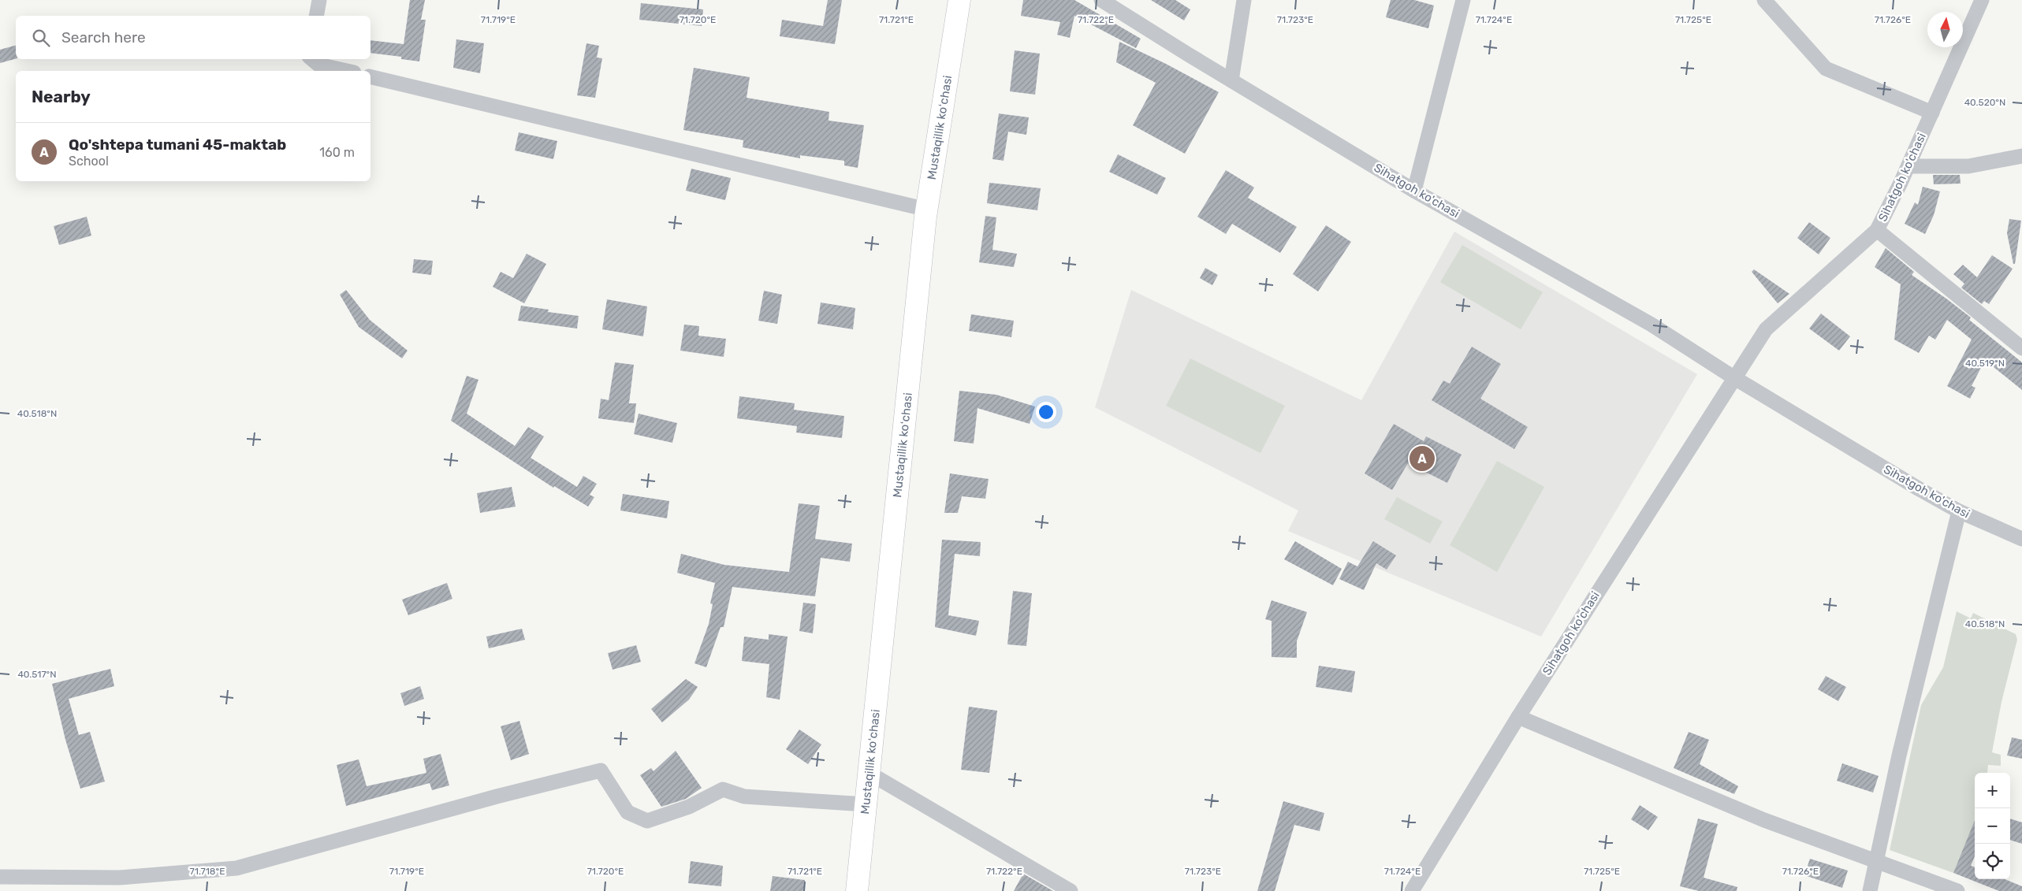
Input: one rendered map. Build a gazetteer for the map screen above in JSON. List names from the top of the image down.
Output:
{
  "streets": {
    "main road": ["Mustaqillik koʻchasi"],
    "street": ["Sihatgoh ko'chasi"]
  },
  "north": "top",
  "page": {
    "search": "Search here",
    "heading": "Nearby",
    "list": [
      {
        "mark": "A",
        "name": "Qo'shtepa tumani 45-maktab",
        "note": "School",
        "value": "160 m"
      }
    ],
    "pins": "A",
    "map_buttons": ["+", "−"]
  },
  "coordinates": [
    "71.719°E",
    "71.720°E",
    "71.721°E",
    "71.722°E",
    "71.723°E",
    "71.724°E",
    "71.725°E",
    "71.726°E",
    "40.520°N",
    "40.519°N",
    "40.518°N",
    "40.517°N",
    "71.718°E"
  ]
}
